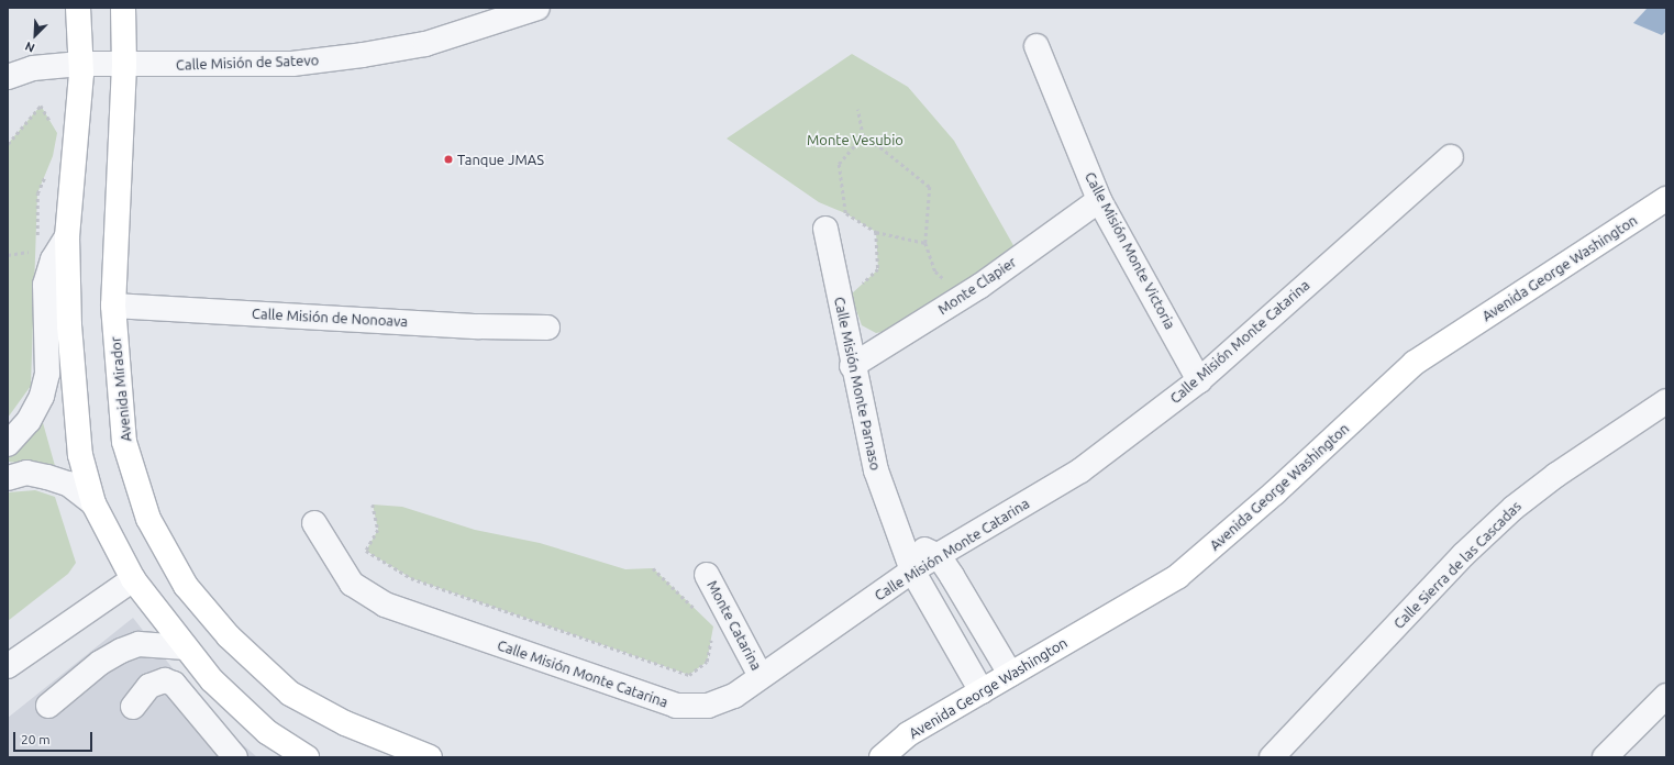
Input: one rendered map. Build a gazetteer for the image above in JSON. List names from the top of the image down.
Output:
{
  "streets": {
    "main road": ["Avenida George Washington", "Avenida Mirador"],
    "street": [
      "Calle Misión de Satevo",
      "Calle Misión Monte Victoria",
      "Monte Clapier",
      "Calle Misión de Nonoava",
      "Calle Misión Monte Catarina",
      "Calle Misión Monte Parnaso",
      "Calle Sierra de las Cascadas",
      "Monte Catarina"
    ]
  },
  "crossings": [
    ["Calle Misión de Satevo", "Avenida Mirador"],
    ["Calle Misión Monte Victoria", "Monte Clapier"],
    ["Calle Misión Monte Victoria", "Calle Misión Monte Catarina"],
    ["Avenida George Washington", "Calle Misión Monte Parnaso"],
    ["Monte Clapier", "Calle Misión Monte Parnaso"],
    ["Calle Misión de Nonoava", "Avenida Mirador"],
    ["Calle Misión Monte Catarina", "Calle Misión Monte Parnaso"],
    ["Calle Misión Monte Catarina", "Monte Catarina"]
  ],
  "parks": ["Monte Vesubio"],
  "places": ["Tanque JMAS"],
  "scale_bar": "20 m",
  "north": "bottom left"
}
